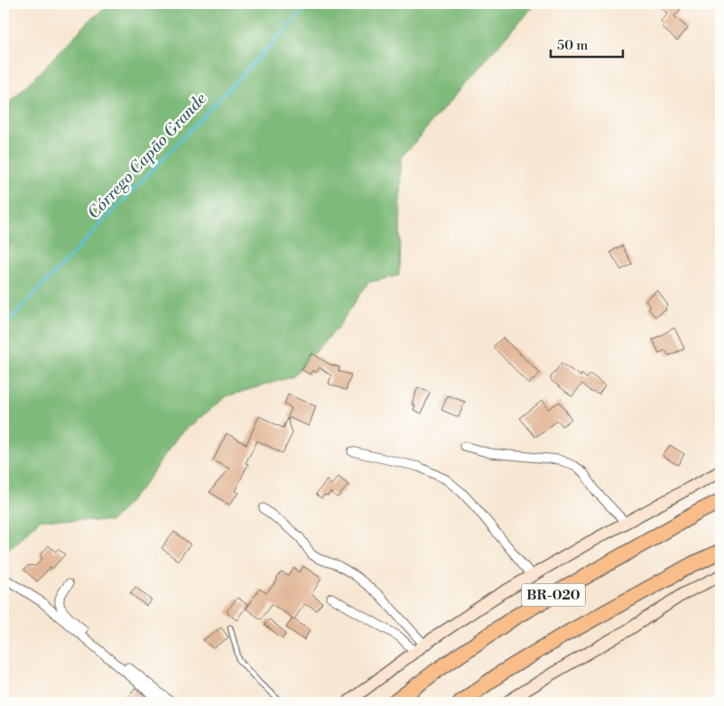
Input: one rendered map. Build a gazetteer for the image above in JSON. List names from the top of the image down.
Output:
{
  "streets": {
    "highway": ["BR-020"]
  },
  "water": ["Córrego Capão Grande"],
  "scale_bar": "50 m"
}
